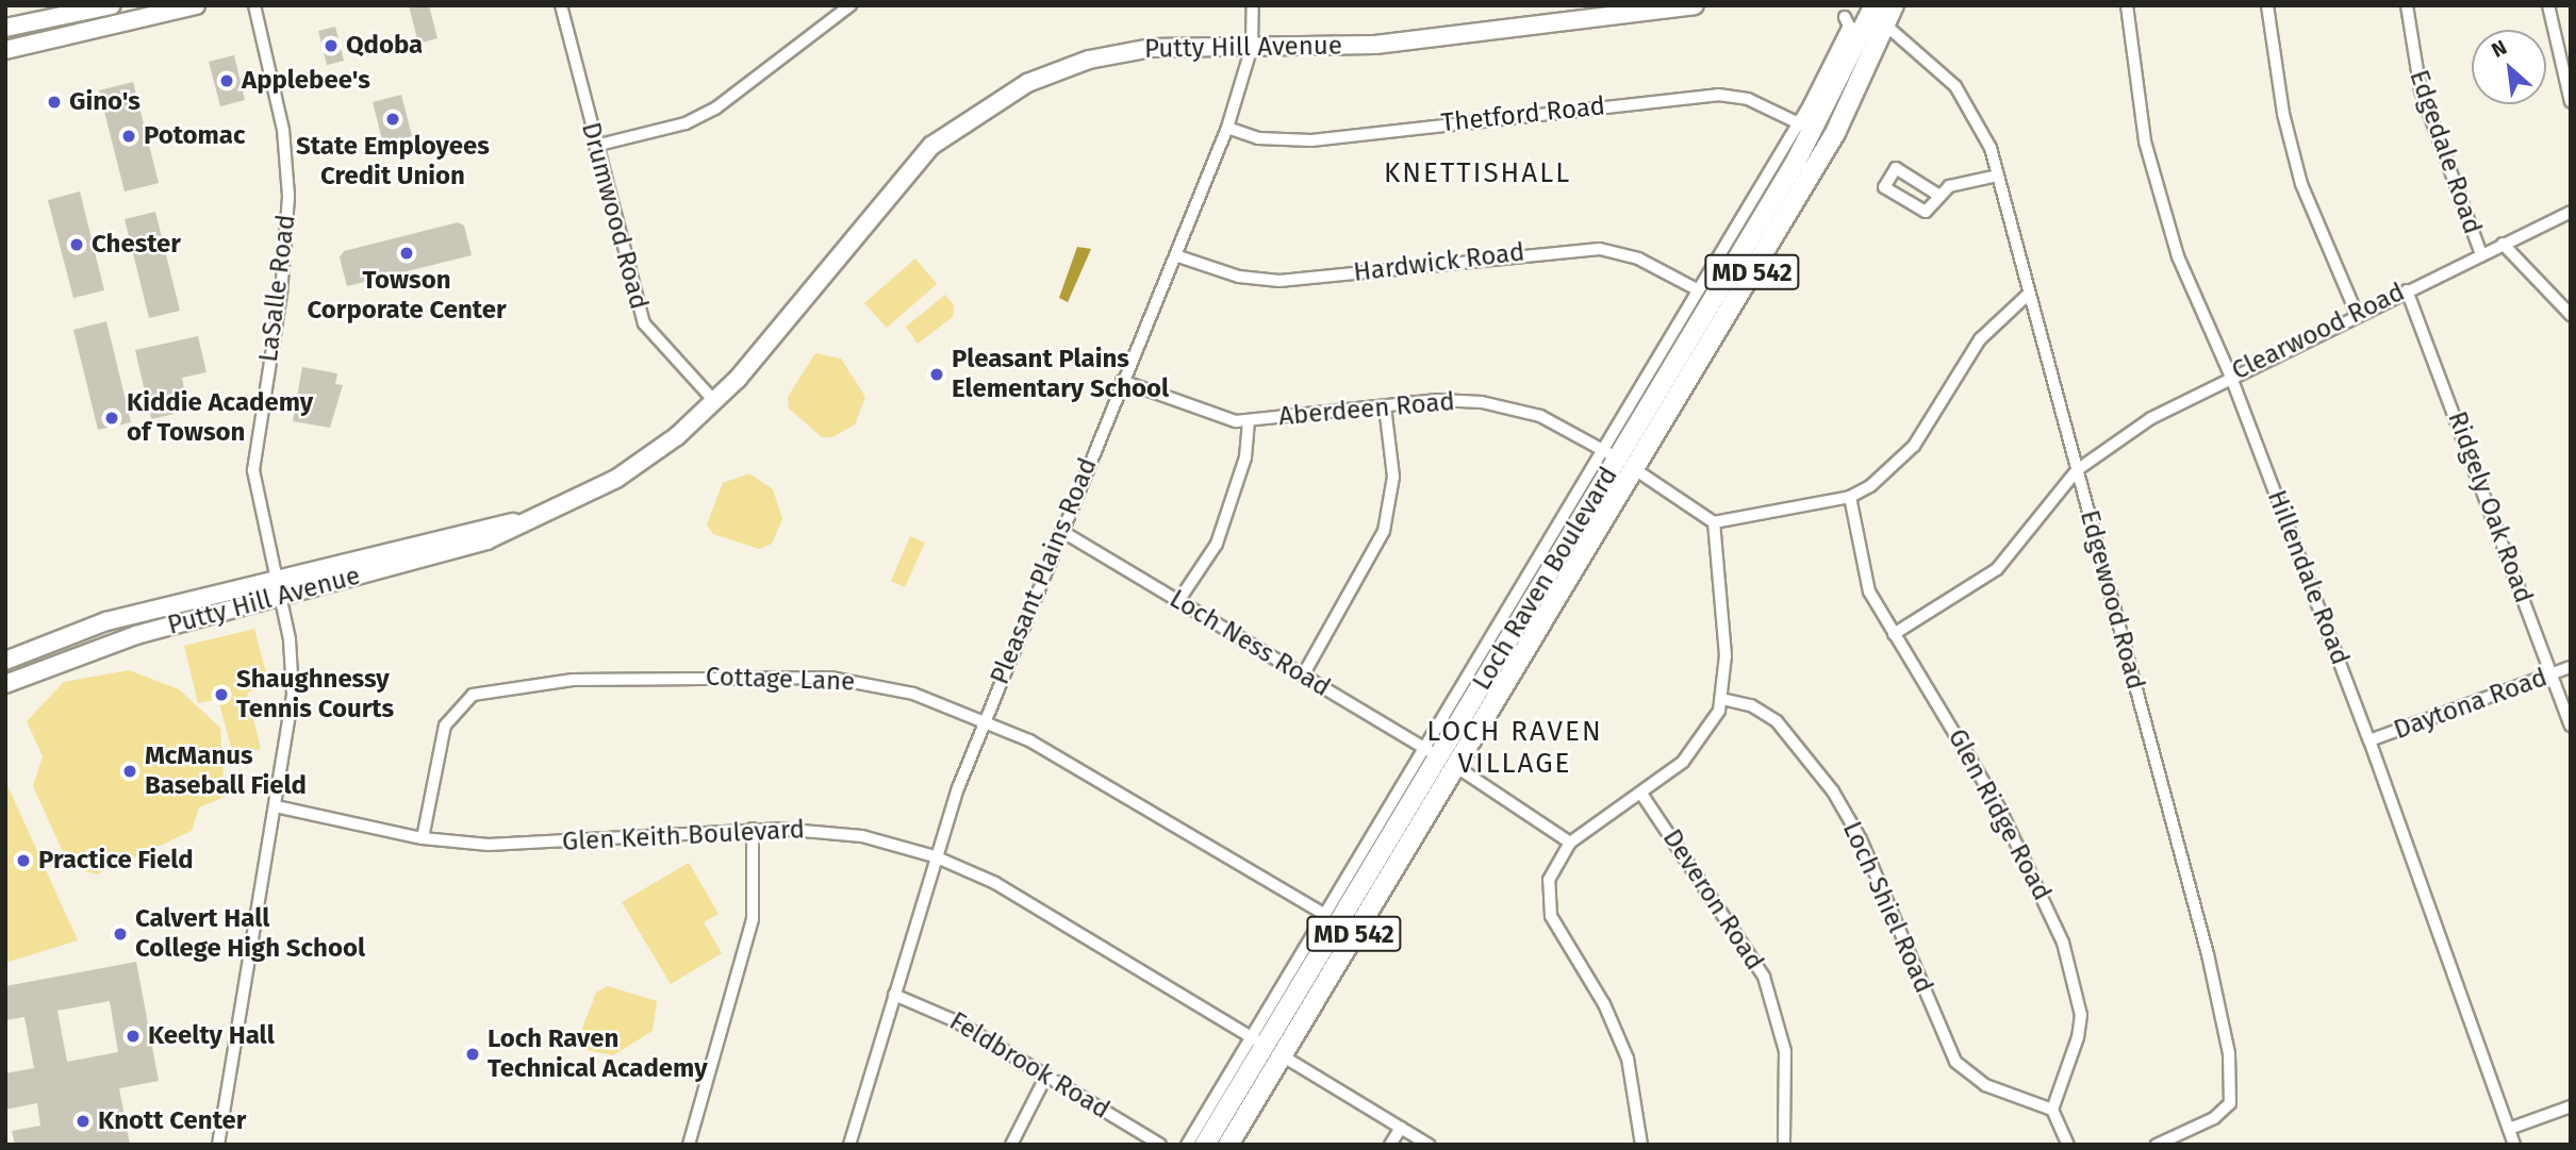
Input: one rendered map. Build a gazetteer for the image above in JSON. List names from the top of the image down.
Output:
{
  "streets": {
    "main road": ["MD 542", "Loch Raven Boulevard"],
    "street": [
      "Putty Hill Avenue",
      "Thetford Road",
      "Edgedale Road",
      "Drumwood Road",
      "Hardwick Road",
      "LaSalle Road",
      "Clearwood Road",
      "Aberdeen Road",
      "Ridgely Oak Road",
      "Pleasant Plains Road",
      "Hillendale Road",
      "Edgewood Road",
      "Loch Ness Road",
      "Cottage Lane",
      "Daytona Road",
      "Glen Ridge Road",
      "Glen Keith Boulevard",
      "Deveron Road",
      "Loch Shiel Road",
      "Feldbrook Road"
    ]
  },
  "crossings": [
    ["Putty Hill Avenue", "Drumwood Road"],
    ["Putty Hill Avenue", "LaSalle Road"],
    ["Putty Hill Avenue", "Pleasant Plains Road"],
    ["Thetford Road", "Pleasant Plains Road"],
    ["Thetford Road", "Loch Raven Boulevard"],
    ["Edgedale Road", "Clearwood Road"],
    ["Hardwick Road", "Pleasant Plains Road"],
    ["Hardwick Road", "Loch Raven Boulevard"],
    ["LaSalle Road", "Glen Keith Boulevard"],
    ["Clearwood Road", "Ridgely Oak Road"],
    ["Clearwood Road", "Hillendale Road"],
    ["Clearwood Road", "Edgewood Road"],
    ["Clearwood Road", "Glen Ridge Road"],
    ["Aberdeen Road", "Pleasant Plains Road"],
    ["Aberdeen Road", "Loch Raven Boulevard"],
    ["Ridgely Oak Road", "Daytona Road"],
    ["Pleasant Plains Road", "Loch Ness Road"],
    ["Pleasant Plains Road", "Cottage Lane"],
    ["Pleasant Plains Road", "Glen Keith Boulevard"],
    ["Pleasant Plains Road", "Feldbrook Road"],
    ["Hillendale Road", "Daytona Road"],
    ["Loch Raven Boulevard", "Edgewood Road"],
    ["Loch Raven Boulevard", "Loch Ness Road"],
    ["Loch Raven Boulevard", "Cottage Lane"],
    ["Loch Raven Boulevard", "Glen Keith Boulevard"],
    ["Cottage Lane", "Glen Keith Boulevard"],
    ["Glen Ridge Road", "Loch Shiel Road"]
  ],
  "districts": ["KNETTISHALL", "LOCH RAVEN VILLAGE"],
  "places": [
    "Qdoba",
    "Applebee's",
    "Gino's",
    "State Employees Credit Union",
    "Potomac",
    "Chester",
    "Towson Corporate Center",
    "Pleasant Plains Elementary School",
    "Kiddie Academy of Towson",
    "Shaughnessy Tennis Courts",
    "McManus Baseball Field",
    "Practice Field",
    "Calvert Hall College High School",
    "Keelty Hall",
    "Loch Raven Technical Academy",
    "Knott Center"
  ],
  "north": "top left"
}
